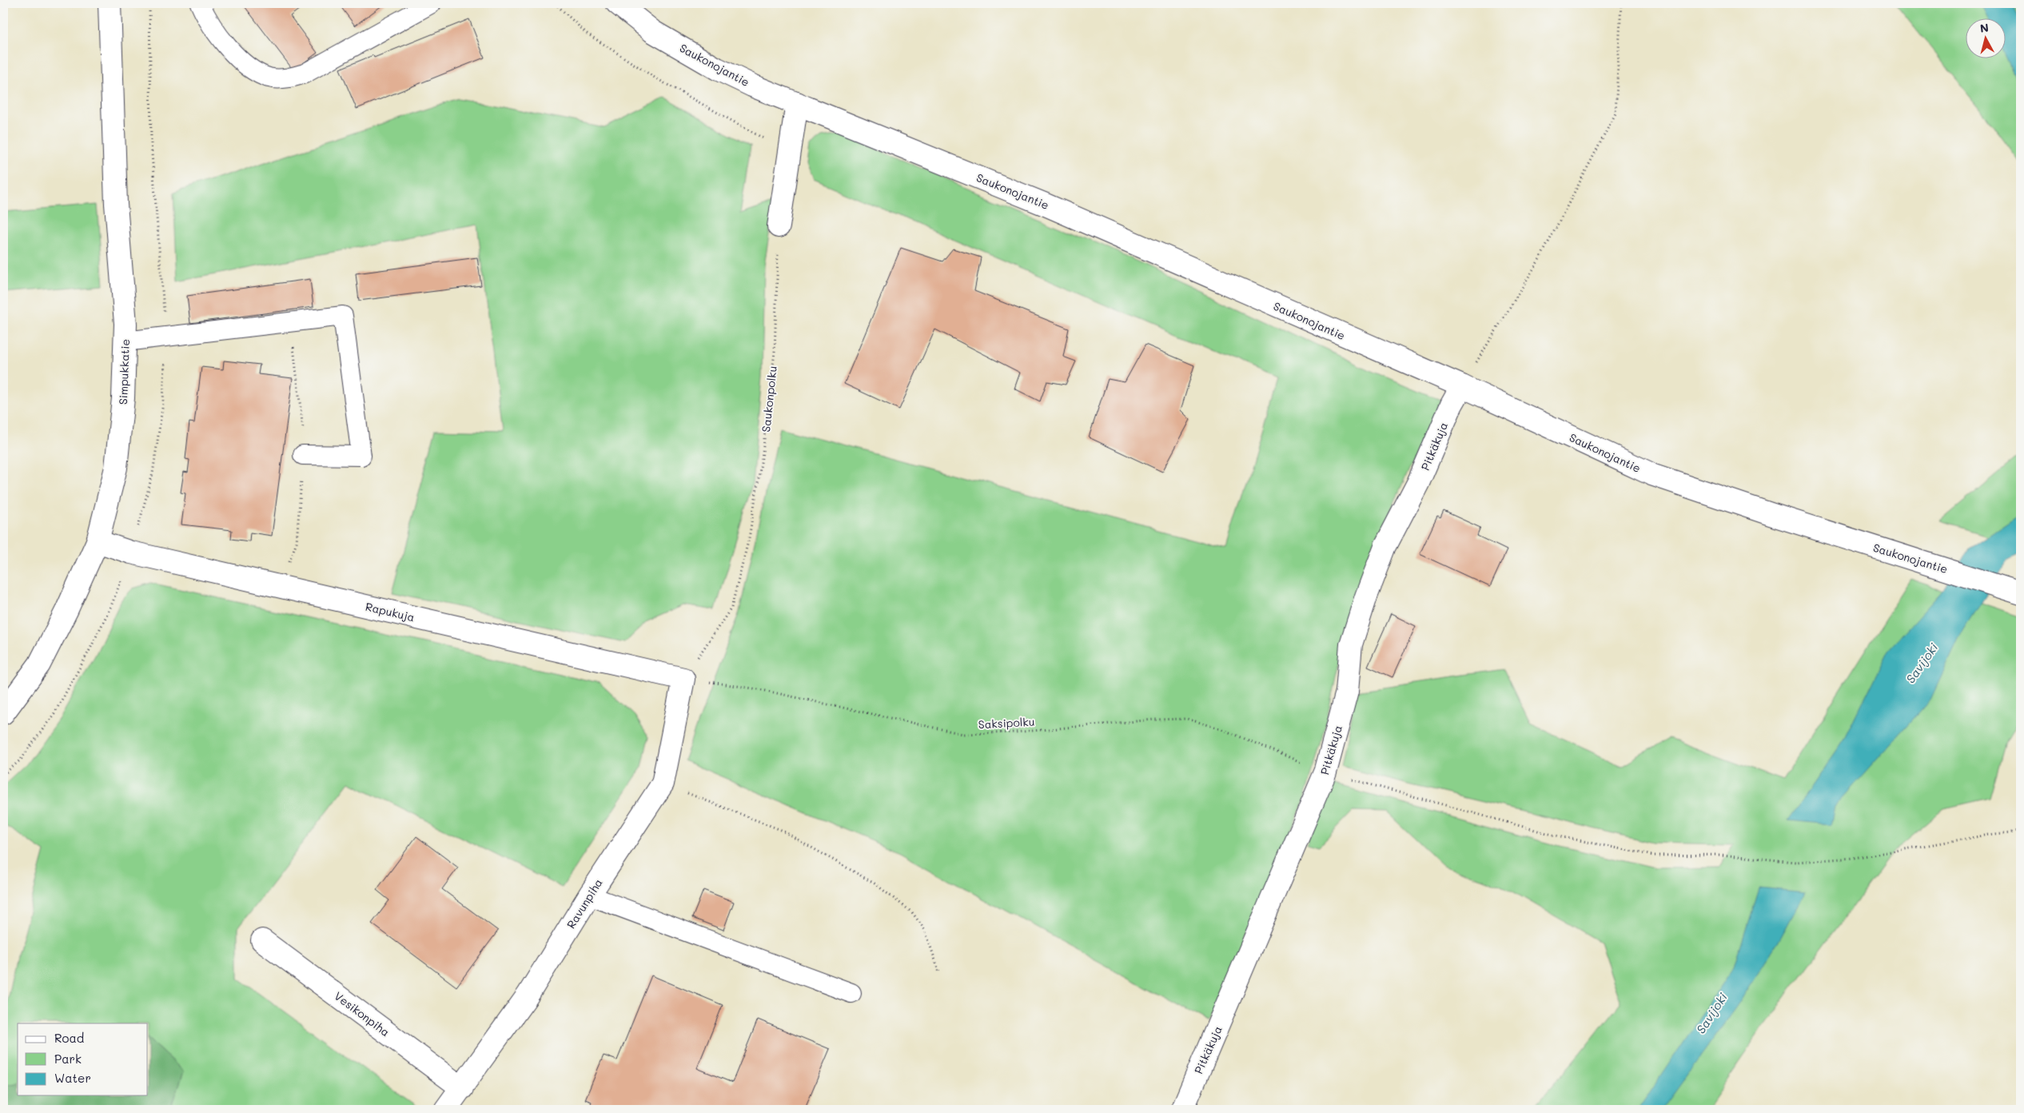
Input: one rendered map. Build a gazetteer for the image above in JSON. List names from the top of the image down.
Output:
{
  "streets": {
    "street": [
      "Saukonojantie",
      "Simpukkatie",
      "Pitkäkuja",
      "Rapukuja",
      "Ravunpiha",
      "Vesikonpiha"
    ],
    "path": ["Saukonpolku", "Saksipolku"]
  },
  "crossings": [
    ["Saukonojantie", "Pitkäkuja"],
    ["Simpukkatie", "Rapukuja"],
    ["Saukonpolku", "Rapukuja"],
    ["Saukonpolku", "Saksipolku"],
    ["Saukonpolku", "Ravunpiha"],
    ["Pitkäkuja", "Saksipolku"],
    ["Rapukuja", "Saksipolku"],
    ["Rapukuja", "Ravunpiha"],
    ["Saksipolku", "Ravunpiha"],
    ["Ravunpiha", "Vesikonpiha"]
  ],
  "water": ["Savijoki"],
  "legend": ["Road", "Park", "Water"],
  "north": "top"
}
